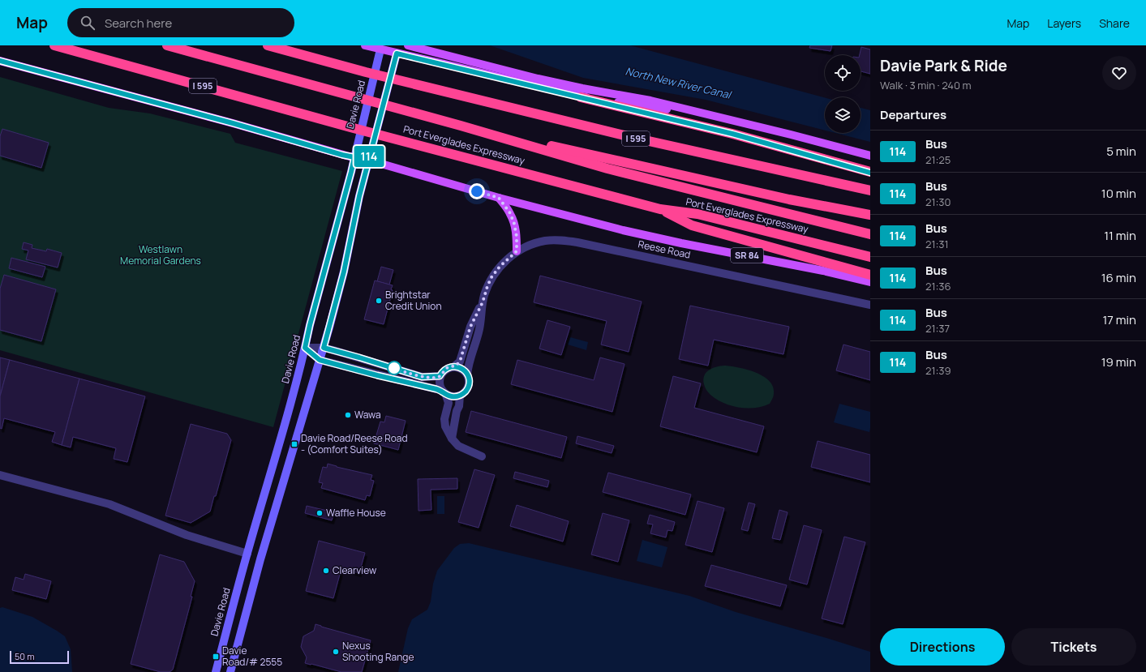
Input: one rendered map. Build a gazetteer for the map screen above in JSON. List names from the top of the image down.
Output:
{
  "streets": {
    "highway": ["I 595", "Port Everglades Expressway"],
    "main road": ["Davie Road", "SR 84"],
    "street": ["Reese Road"]
  },
  "crossings": [
    ["Davie Road", "SR 84"]
  ],
  "water": ["North New River Canal"],
  "parks": ["Westlawn Memorial Gardens"],
  "places": {
    "other": [
      "Brightstar Credit Union",
      "Wawa",
      "Waffle House",
      "Clearview",
      "Nexus Shooting Range"
    ],
    "transit": ["Davie Road/Reese Road - (Comfort Suites)", "Davie Road/# 2555"]
  },
  "lines": ["bus line 114"],
  "scale_bar": "50 m",
  "page": {
    "header": "Map",
    "search": "Search here",
    "nav": ["Map", "Layers", "Share"],
    "on_map": "114",
    "heading": [
      ["Davie Park & Ride", "Walk · 3 min · 240 m"],
      "Departures"
    ],
    "list": [
      {
        "mark": "114",
        "name": "Bus",
        "note": "21:25",
        "value": "5 min"
      },
      {
        "mark": "114",
        "name": "Bus",
        "note": "21:30",
        "value": "10 min"
      },
      {
        "mark": "114",
        "name": "Bus",
        "note": "21:31",
        "value": "11 min"
      },
      {
        "mark": "114",
        "name": "Bus",
        "note": "21:36",
        "value": "16 min"
      },
      {
        "mark": "114",
        "name": "Bus",
        "note": "21:37",
        "value": "17 min"
      },
      {
        "mark": "114",
        "name": "Bus",
        "note": "21:39",
        "value": "19 min"
      }
    ],
    "buttons": ["Directions", "Tickets"],
    "scale": "50 m"
  }
}
